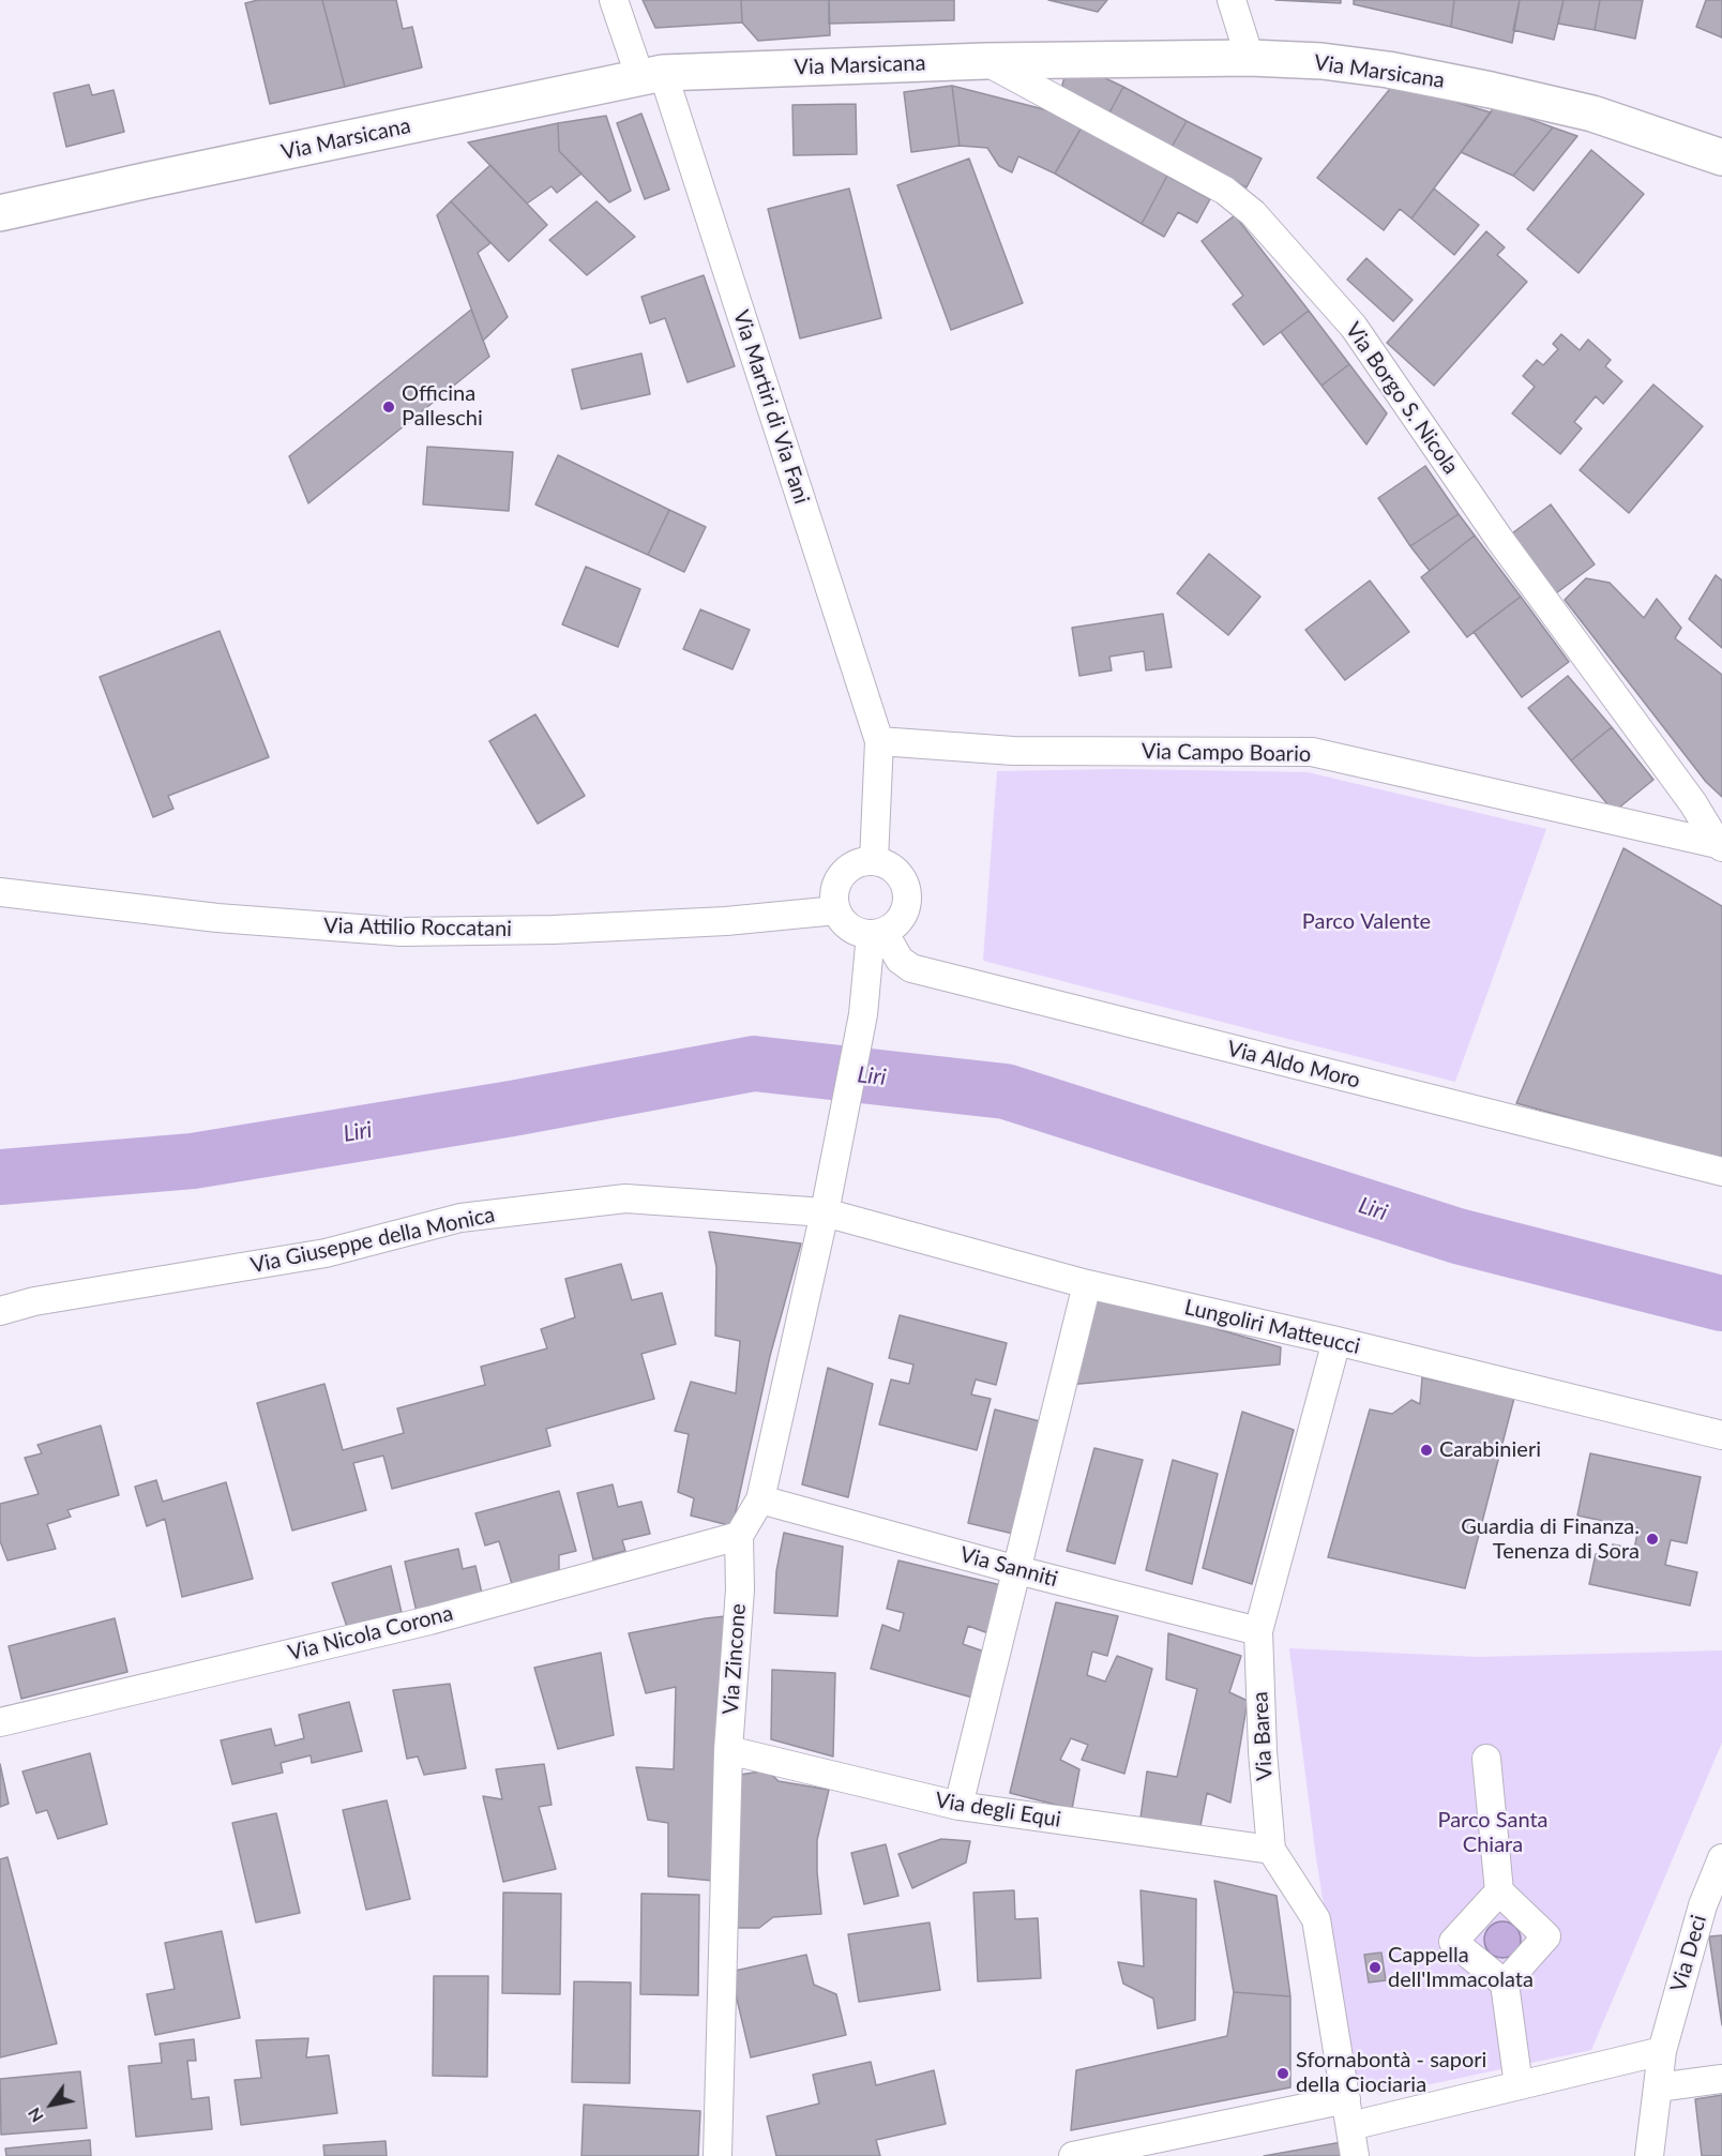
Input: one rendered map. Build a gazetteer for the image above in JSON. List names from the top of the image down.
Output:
{
  "streets": {
    "main road": ["Via Marsicana"],
    "street": [
      "Via Borgo S. Nicola",
      "Via Martiri di Via Fani",
      "Via Campo Boario",
      "Via Attilio Roccatani",
      "Via Aldo Moro",
      "Via Giuseppe della Monica",
      "Lungoliri Matteucci",
      "Via Sanniti",
      "Via Nicola Corona",
      "Via Zincone",
      "Via Barea",
      "Via degli Equi",
      "Via Deci"
    ]
  },
  "crossings": [
    ["Via Marsicana", "Via Borgo S. Nicola"],
    ["Via Marsicana", "Via Martiri di Via Fani"],
    ["Via Borgo S. Nicola", "Via Campo Boario"],
    ["Via Martiri di Via Fani", "Via Campo Boario"],
    ["Via Attilio Roccatani", "Via Aldo Moro"],
    ["Via Giuseppe della Monica", "Lungoliri Matteucci"],
    ["Lungoliri Matteucci", "Via Barea"],
    ["Via Sanniti", "Via Barea"],
    ["Via Nicola Corona", "Via Zincone"],
    ["Via Zincone", "Via degli Equi"],
    ["Via Barea", "Via degli Equi"]
  ],
  "water": ["Liri"],
  "parks": ["Parco Valente", "Parco Santa Chiara"],
  "places": [
    "Officina Palleschi",
    "Carabinieri",
    "Guardia di Finanza. Tenenza di Sora",
    "Cappella dell'Immacolata",
    "Sfornabontà - sapori della Ciociaria"
  ],
  "north": "bottom left"
}
